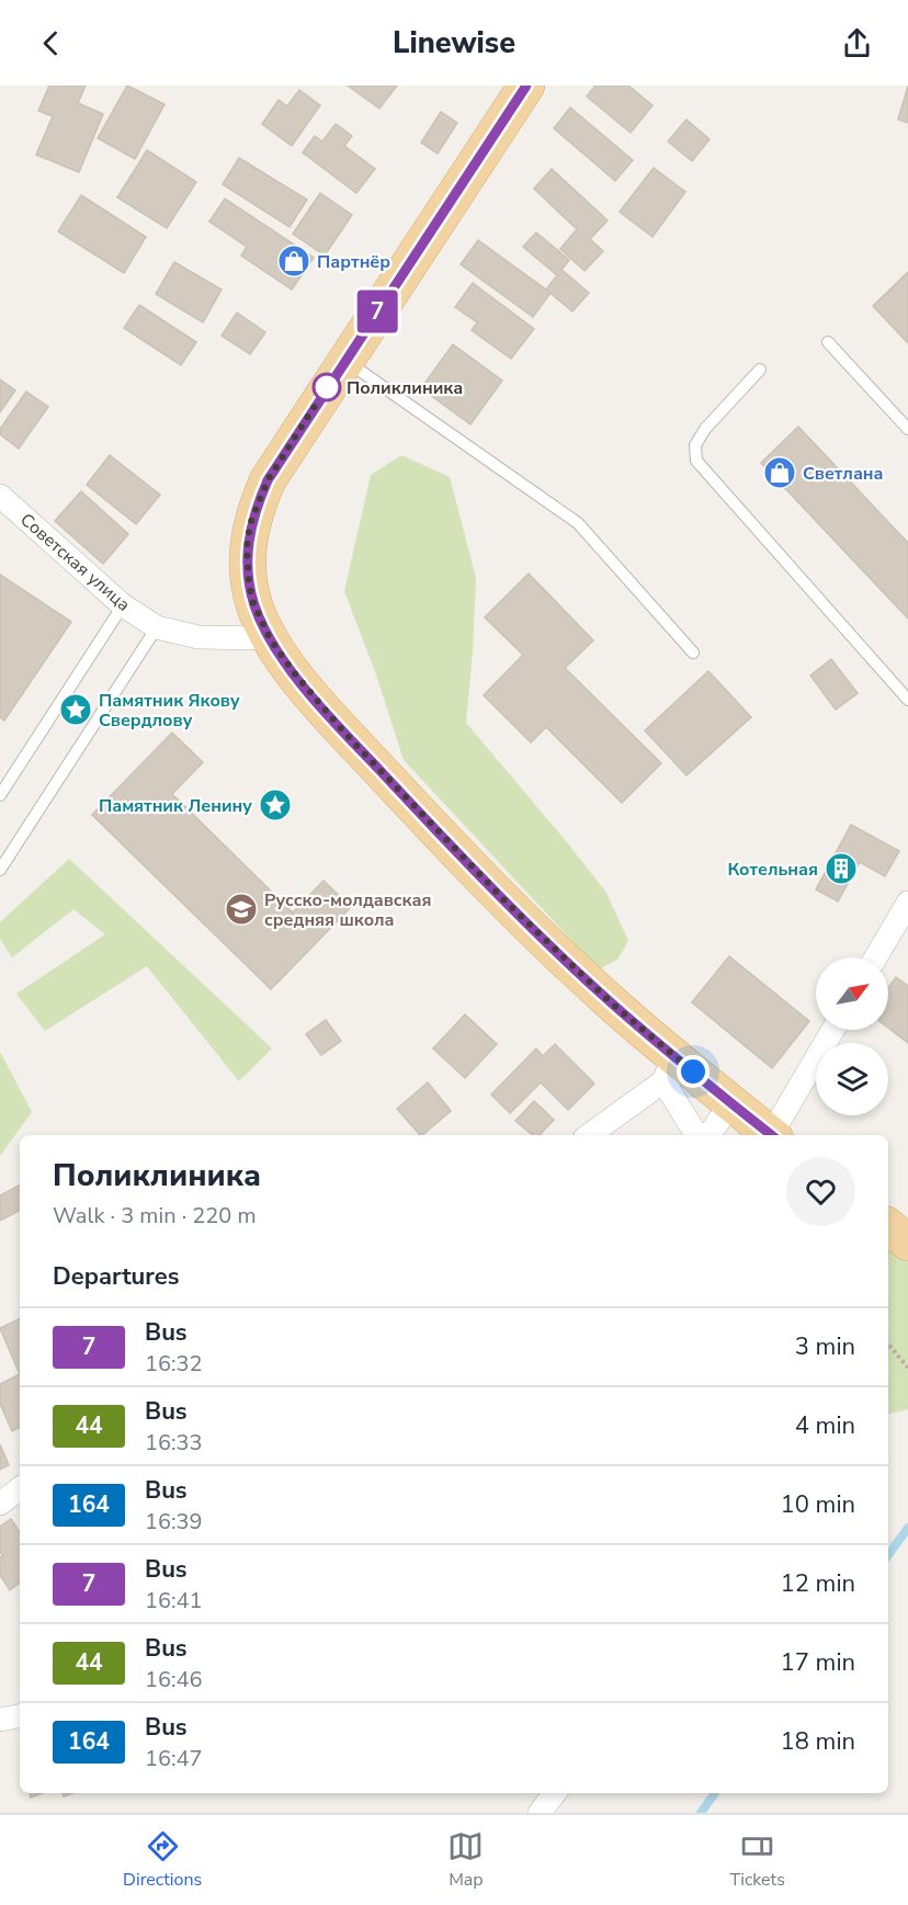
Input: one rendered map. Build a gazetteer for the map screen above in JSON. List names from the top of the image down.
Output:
{
  "streets": {
    "street": ["Советская улица"]
  },
  "places": {
    "shop": ["Партнёр", "Светлана"],
    "other": ["Поликлиника"],
    "place": ["Памятник Якову Свердлову", "Памятник Ленину"],
    "building": ["Котельная"],
    "school or university": ["Русско-молдавская средняя школа"]
  },
  "lines": ["bus line 7"],
  "north": "top right",
  "page": {
    "header": "Linewise",
    "on_map": "7",
    "heading": [
      ["Поликлиника", "Walk · 3 min · 220 m"],
      "Departures"
    ],
    "list": [
      {
        "mark": "7",
        "name": "Bus",
        "note": "16:32",
        "value": "3 min"
      },
      {
        "mark": "44",
        "name": "Bus",
        "note": "16:33",
        "value": "4 min"
      },
      {
        "mark": "164",
        "name": "Bus",
        "note": "16:39",
        "value": "10 min"
      },
      {
        "mark": "7",
        "name": "Bus",
        "note": "16:41",
        "value": "12 min"
      },
      {
        "mark": "44",
        "name": "Bus",
        "note": "16:46",
        "value": "17 min"
      },
      {
        "mark": "164",
        "name": "Bus",
        "note": "16:47",
        "value": "18 min"
      }
    ],
    "tabs": ["Directions", "Map", "Tickets"]
  }
}
